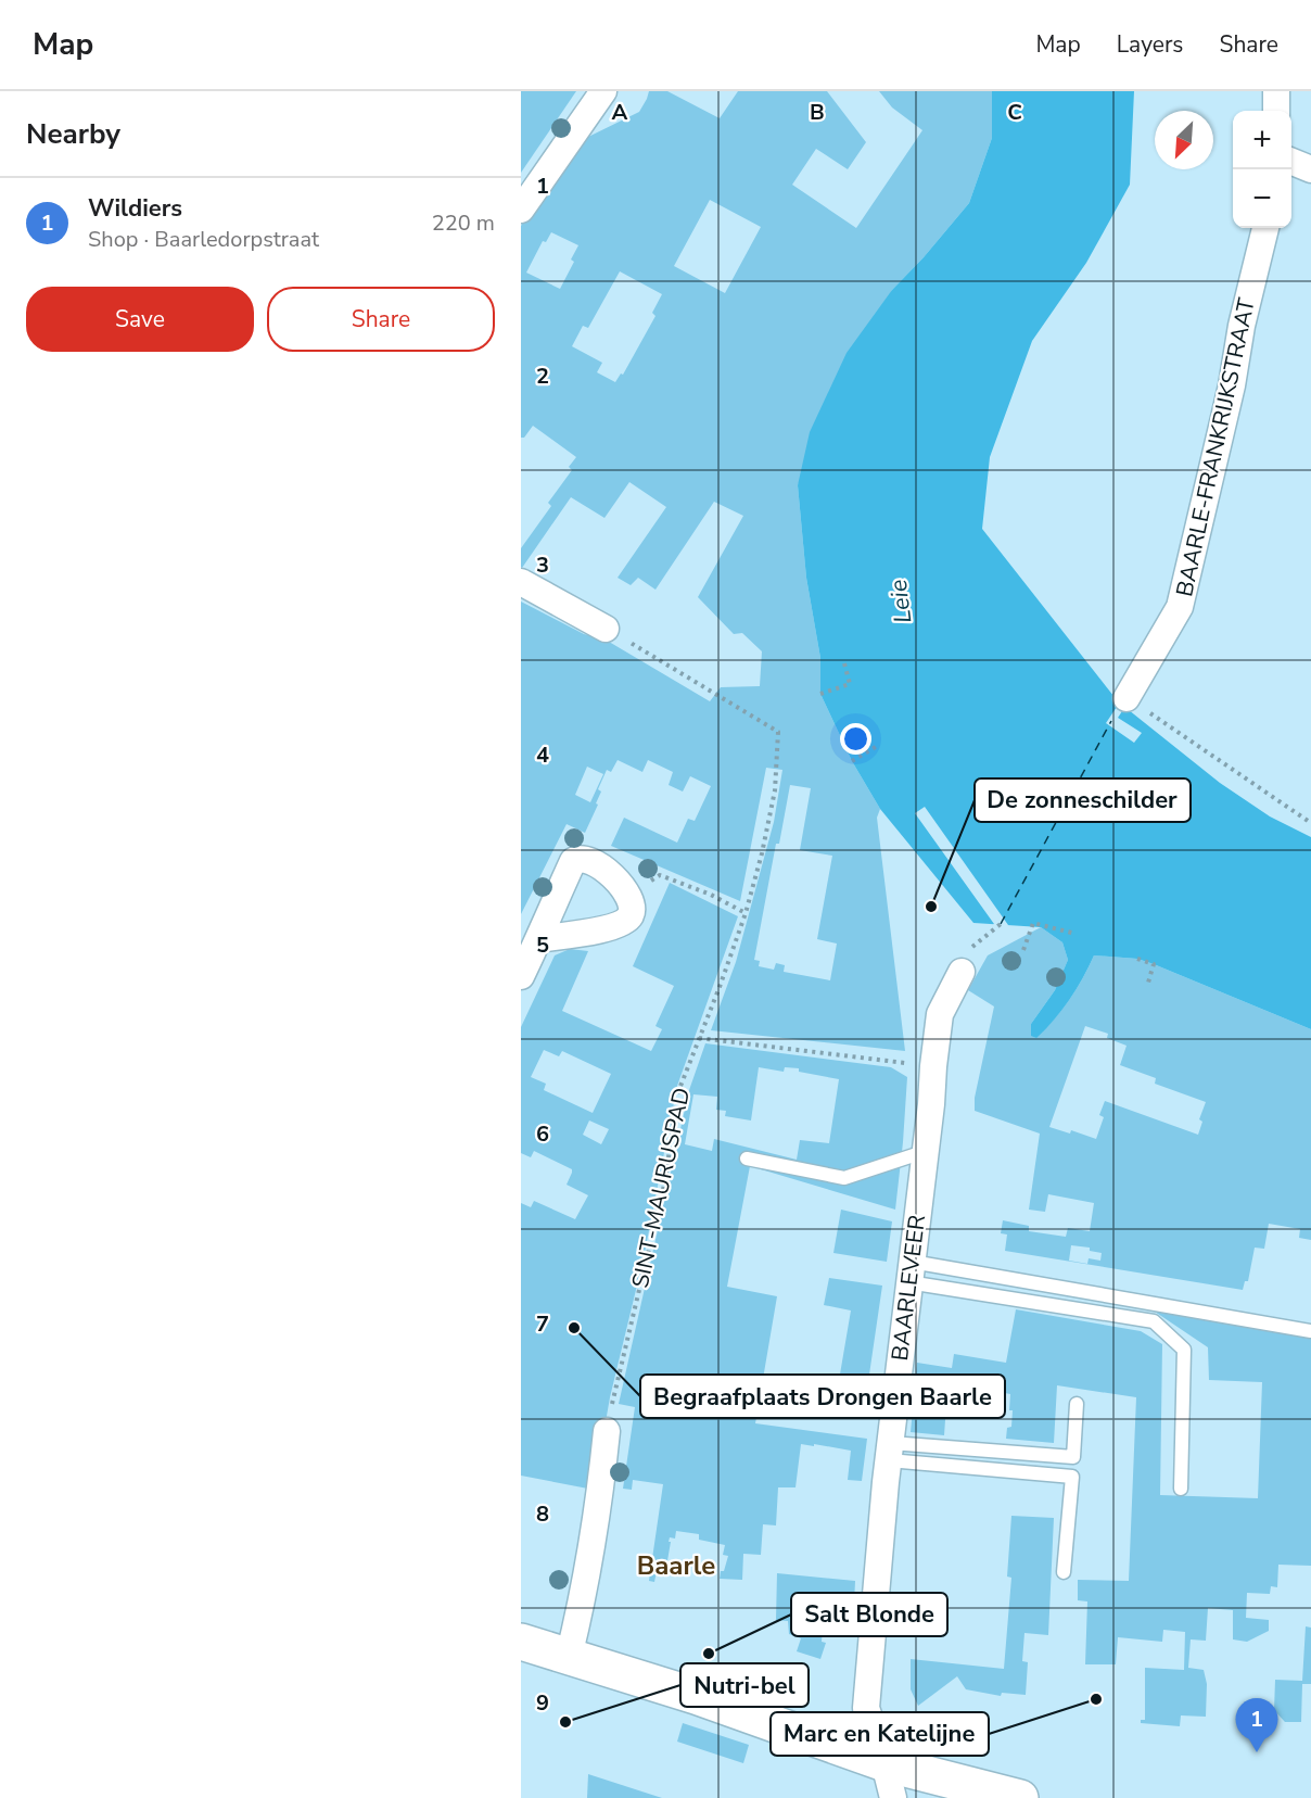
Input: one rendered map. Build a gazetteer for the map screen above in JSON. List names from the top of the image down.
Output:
{
  "streets": {
    "street": ["BAARLE-FRANKRIJKSTRAAT", "BAARLEVEER"],
    "path": ["SINT-MAURUSPAD"]
  },
  "districts": ["Baarle"],
  "water": ["Leie"],
  "places": [
    "De zonneschilder",
    "Begraafplaats Drongen Baarle",
    "Salt Blonde",
    "Marc en Katelijne",
    "Nutri-bel"
  ],
  "north": "bottom left",
  "page": {
    "header": "Map",
    "nav": ["Map", "Layers", "Share"],
    "heading": "Nearby",
    "map_buttons": ["+", "−"],
    "list": [
      {
        "mark": "1",
        "name": "Wildiers",
        "note": "Shop · Baarledorpstraat",
        "value": "220 m"
      }
    ],
    "buttons": ["Save", "Share"],
    "pins": "1"
  },
  "grid": {
    "columns": ["A", "B", "C"],
    "rows": [
      "1",
      "2",
      "3",
      "4",
      "5",
      "6",
      "7",
      "8",
      "9"
    ]
  }
}
